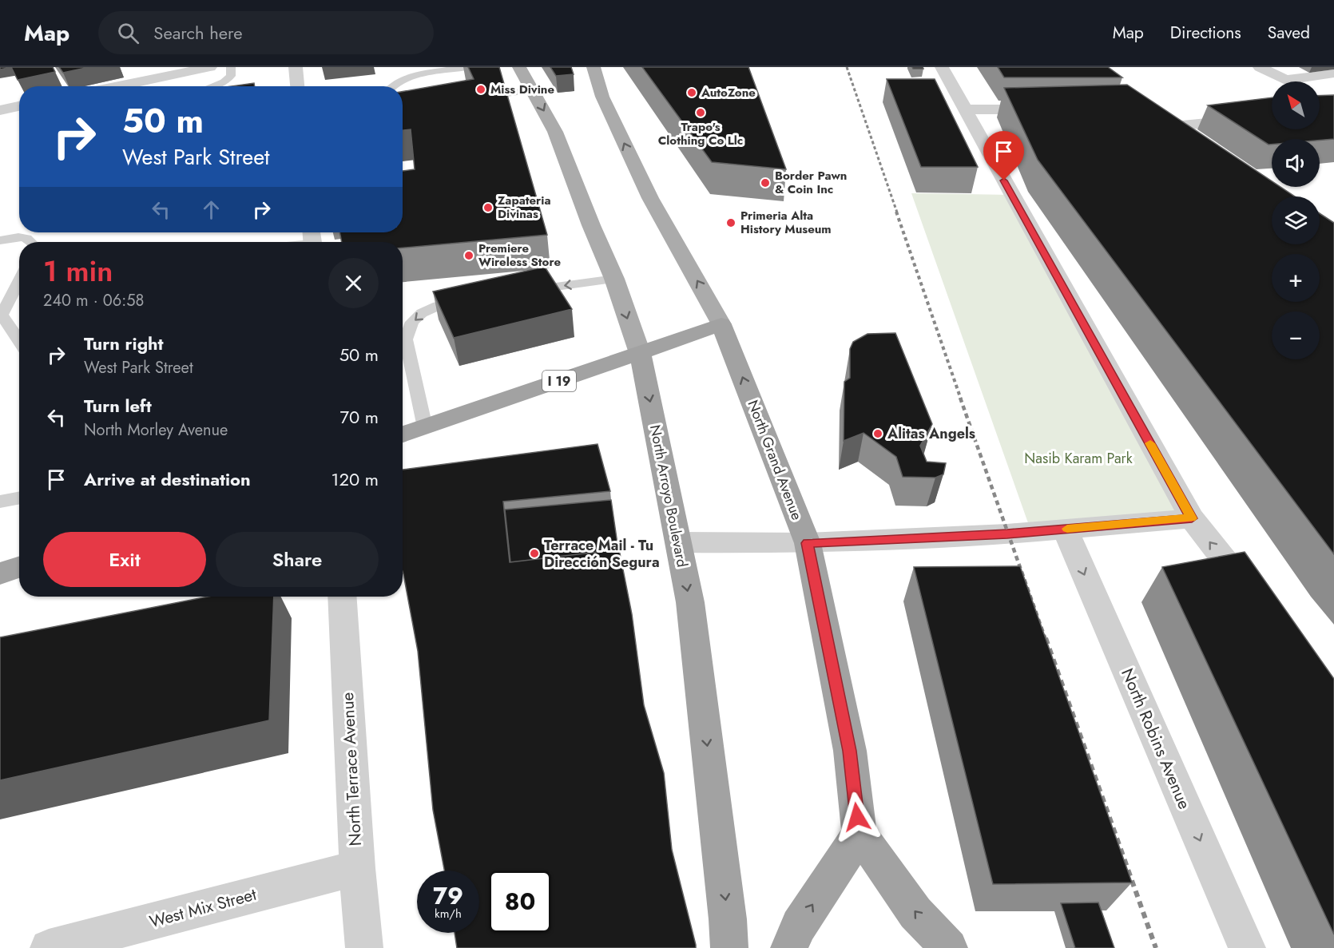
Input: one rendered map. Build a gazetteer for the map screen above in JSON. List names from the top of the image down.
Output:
{
  "streets": {
    "highway": ["I 19", "North Grand Avenue", "North Arroyo Boulevard"],
    "street": ["North Robins Avenue", "North Terrace Avenue", "West Mix Street"]
  },
  "crossings": [
    ["I 19", "North Grand Avenue"],
    ["I 19", "North Arroyo Boulevard"],
    ["North Terrace Avenue", "West Mix Street"]
  ],
  "one_way": ["North Grand Avenue", "North Arroyo Boulevard"],
  "parks": ["Nasib Karam Park"],
  "places": [
    "Miss Divine",
    "AutoZone",
    "Trapo's Clothing Co Llc",
    "Border Pawn & Coin Inc",
    "Zapateria Divinas",
    "Primeria Alta History Museum",
    "Premiere Wireless Store",
    "Alitas Angels",
    "Terrace Mail - Tu Dirección Segura"
  ],
  "north": "top left",
  "page": {
    "header": "Map",
    "search": "Search here",
    "nav": ["Map", "Directions", "Saved"],
    "map_buttons": ["+", "−"],
    "turn": ["50 m", "West Park Street"],
    "heading": ["1 min", "240 m · 06:58"],
    "list": [
      {
        "name": "Turn right",
        "note": "West Park Street",
        "value": "50 m"
      },
      {
        "name": "Turn left",
        "note": "North Morley Avenue",
        "value": "70 m"
      },
      {
        "name": "Arrive at destination",
        "value": "120 m"
      }
    ],
    "buttons": ["Exit", "Share"],
    "speed": "79 km/h",
    "limit": "80"
  }
}
